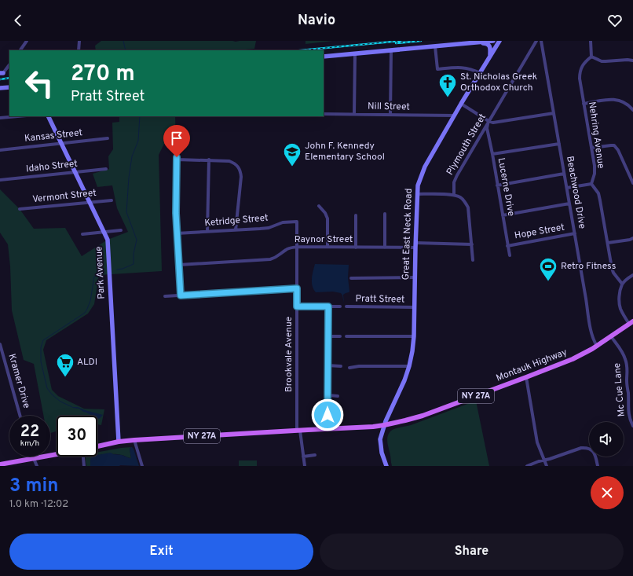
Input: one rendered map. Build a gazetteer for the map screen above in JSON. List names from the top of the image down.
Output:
{
  "streets": {
    "main road": [
      "Great East Neck Road",
      "Park Avenue",
      "Montauk Highway",
      "NY 27A"
    ],
    "street": [
      "Nill Street",
      "Nehring Avenue",
      "Kansas Street",
      "Plymouth Street",
      "Idaho Street",
      "Lucerne Drive",
      "Beachwood Drive",
      "Vermont Street",
      "Ketridge Street",
      "Hope Street",
      "Raynor Street",
      "Pratt Street",
      "Brookvale Avenue",
      "Kramer Drive",
      "Mc Cue Lane"
    ]
  },
  "crossings": [
    ["Nill Street", "Great East Neck Road"],
    ["Kansas Street", "Park Avenue"],
    ["Plymouth Street", "Lucerne Drive"],
    ["Idaho Street", "Park Avenue"],
    ["Lucerne Drive", "Hope Street"],
    ["Beachwood Drive", "Hope Street"],
    ["Beachwood Drive", "Montauk Highway"],
    ["Beachwood Drive", "NY 27A"],
    ["Vermont Street", "Park Avenue"],
    ["Ketridge Street", "Brookvale Avenue"],
    ["Great East Neck Road", "Raynor Street"],
    ["Great East Neck Road", "Pratt Street"],
    ["Great East Neck Road", "Montauk Highway"],
    ["Raynor Street", "Brookvale Avenue"],
    ["Park Avenue", "Montauk Highway"],
    ["Park Avenue", "NY 27A"],
    ["Brookvale Avenue", "Montauk Highway"],
    ["Montauk Highway", "NY 27A"],
    ["Mc Cue Lane", "NY 27A"]
  ],
  "places": {
    "church": ["St. Nicholas Greek Orthodox Church"],
    "school or university": ["John F. Kennedy Elementary School"],
    "sports": ["Retro Fitness"],
    "supermarket": ["ALDI"]
  },
  "page": {
    "header": "Navio",
    "turn": ["270 m", "Pratt Street"],
    "speed": "22 km/h",
    "limit": "30",
    "heading": ["3 min", "1.0 km · 12:02"],
    "buttons": ["Exit", "Share"]
  }
}
